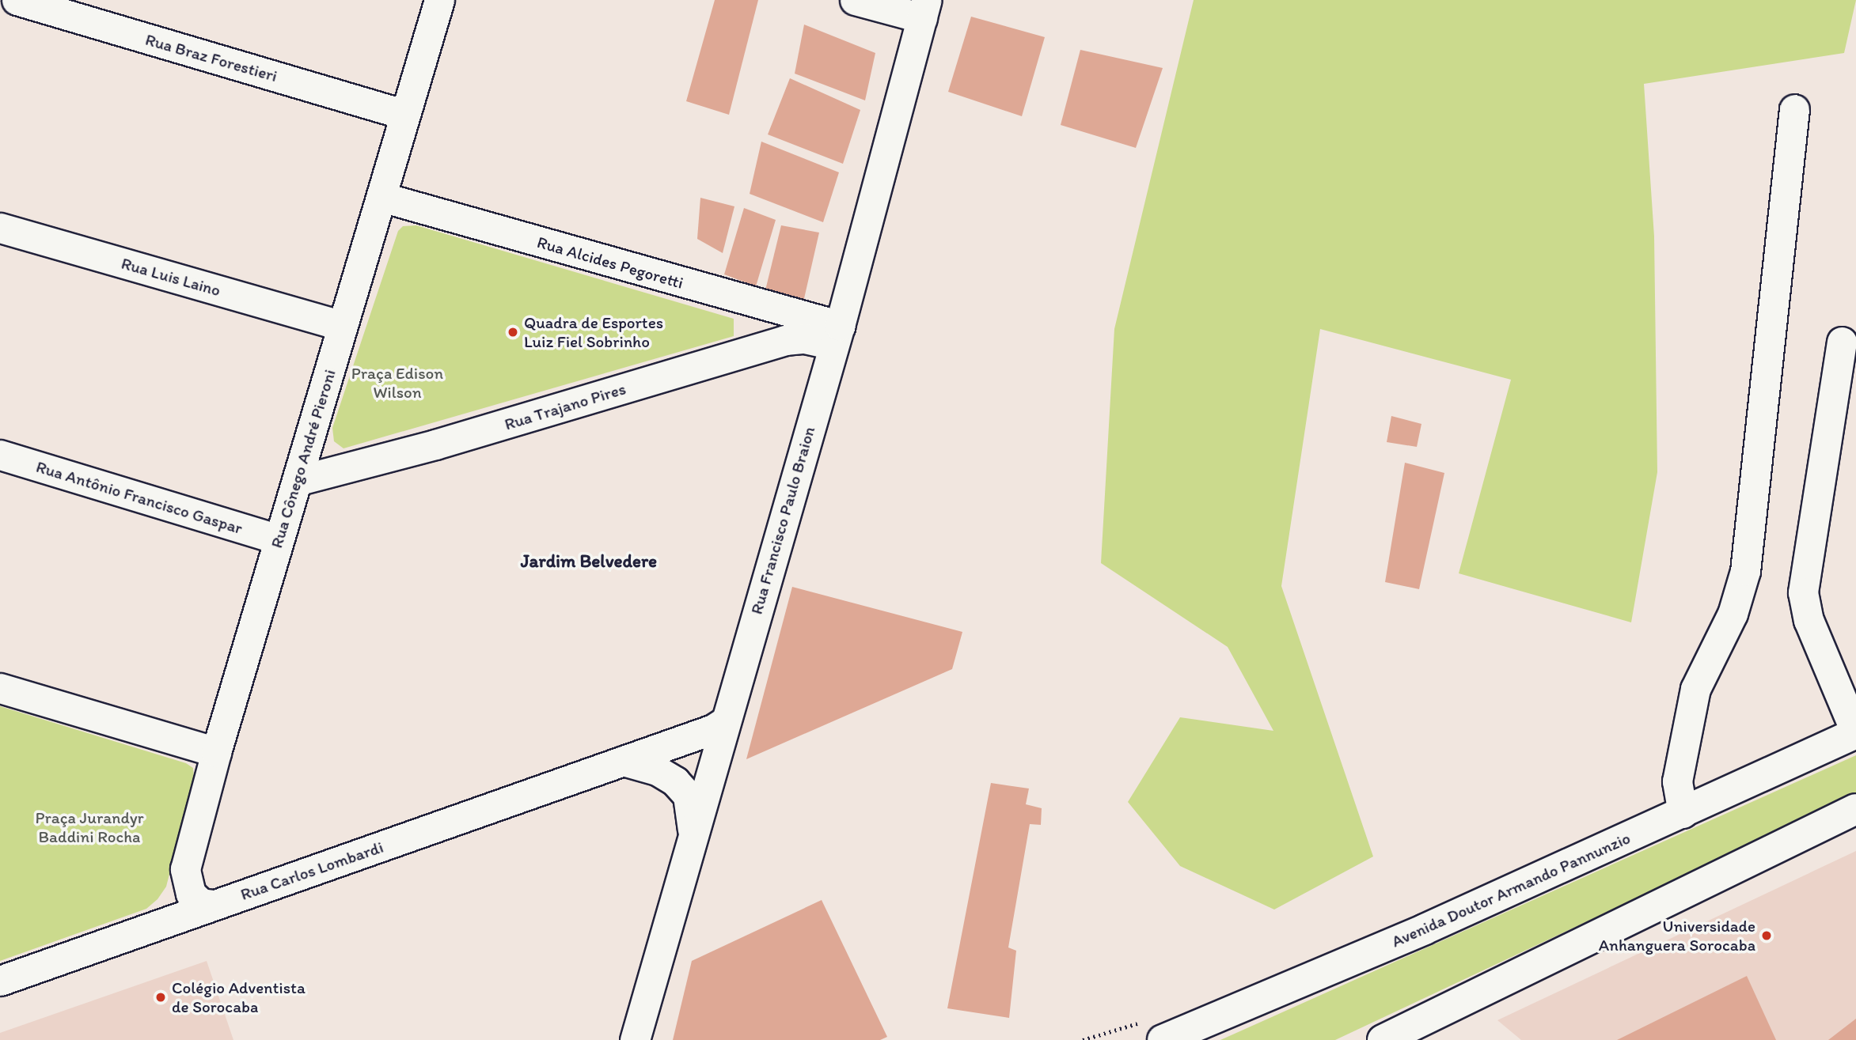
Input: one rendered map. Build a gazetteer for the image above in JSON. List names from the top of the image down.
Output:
{
  "streets": {
    "main road": ["Avenida Doutor Armando Pannunzio"],
    "street": [
      "Rua Braz Forestieri",
      "Rua Alcides Pegoretti",
      "Rua Luis Laino",
      "Rua Trajano Pires",
      "Rua Cônego André Pieroni",
      "Rua Antônio Francisco Gaspar",
      "Rua Francisco Paulo Braion",
      "Rua Carlos Lombardi"
    ]
  },
  "crossings": [
    ["Rua Braz Forestieri", "Rua Cônego André Pieroni"],
    ["Rua Alcides Pegoretti", "Rua Trajano Pires"],
    ["Rua Alcides Pegoretti", "Rua Cônego André Pieroni"],
    ["Rua Alcides Pegoretti", "Rua Francisco Paulo Braion"],
    ["Rua Luis Laino", "Rua Cônego André Pieroni"],
    ["Rua Trajano Pires", "Rua Cônego André Pieroni"],
    ["Rua Trajano Pires", "Rua Francisco Paulo Braion"],
    ["Rua Cônego André Pieroni", "Rua Antônio Francisco Gaspar"],
    ["Rua Cônego André Pieroni", "Rua Carlos Lombardi"],
    ["Rua Francisco Paulo Braion", "Rua Carlos Lombardi"]
  ],
  "districts": ["Jardim Belvedere"],
  "parks": ["Praça Edison Wilson", "Praça Jurandyr Baddini Rocha"],
  "places": ["Quadra de Esportes Luiz Fiel Sobrinho", "Universidade Anhanguera Sorocaba", "Colégio Adventista de Sorocaba"]
}
